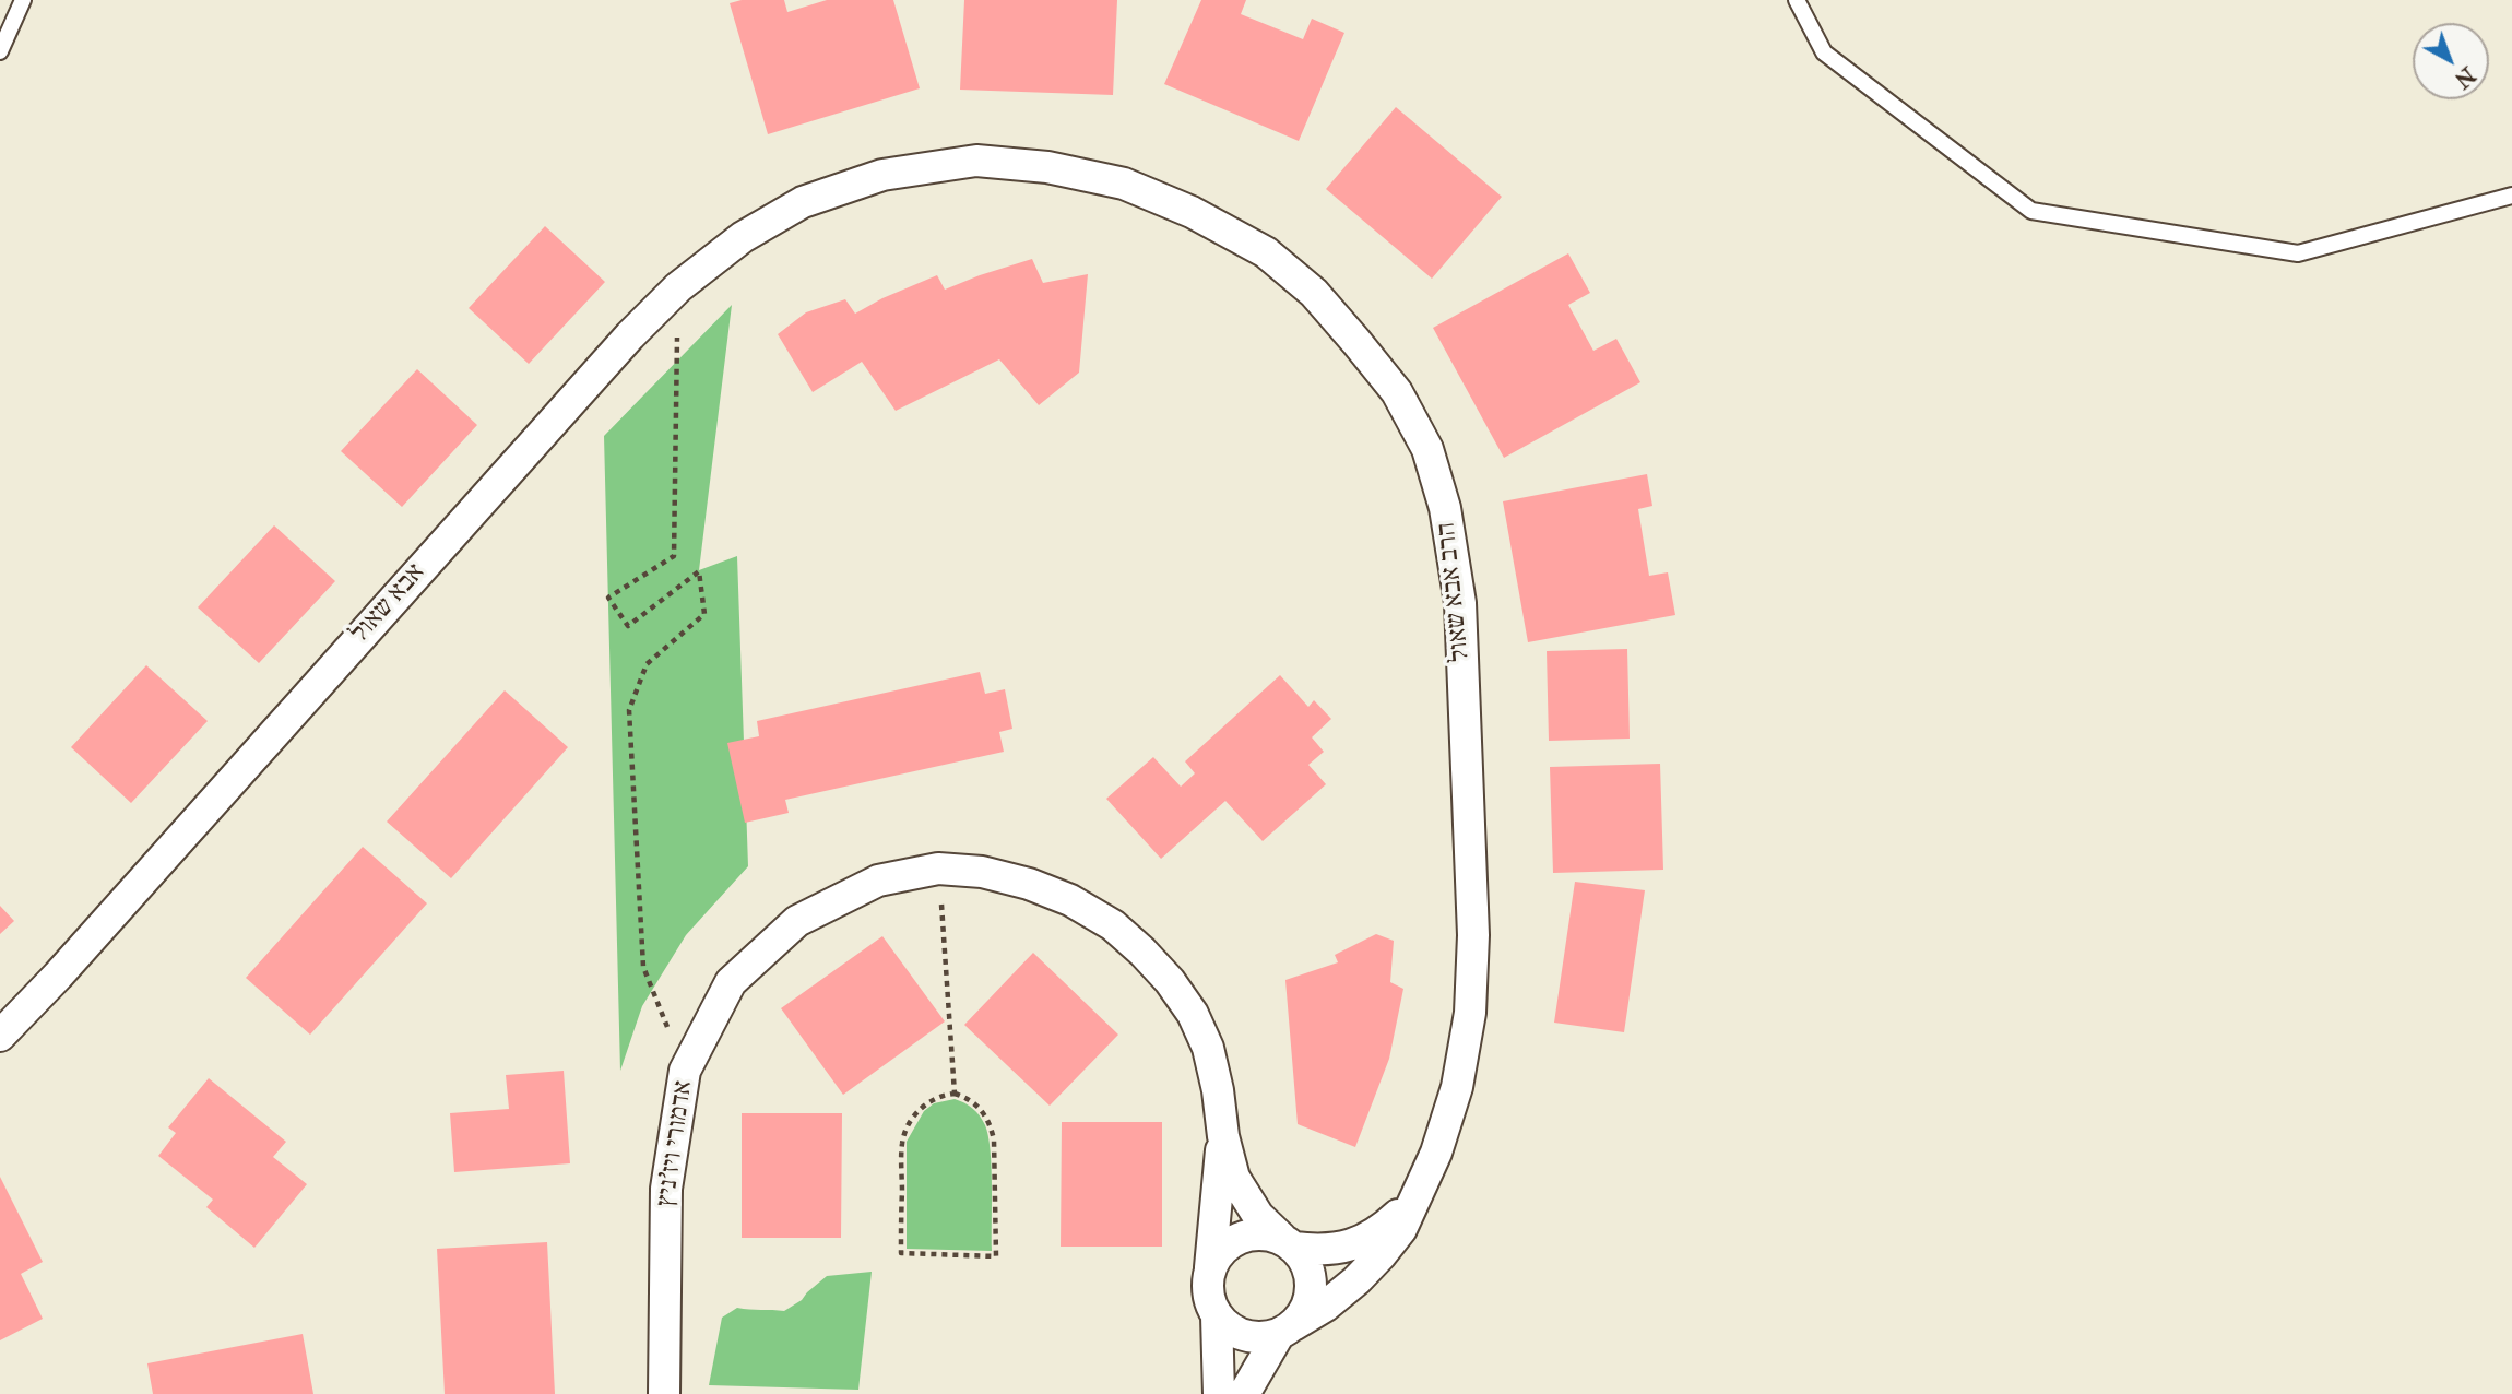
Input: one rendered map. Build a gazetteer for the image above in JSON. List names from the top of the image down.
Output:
{
  "streets": {
    "street": ["הרב אבא שאול", "אבא שאול", "אדמורי ויז'ניץ"]
  },
  "crossings": [
    ["הרב אבא שאול", "אבא שאול"],
    ["הרב אבא שאול", "אדמורי ויז'ניץ"]
  ],
  "north": "bottom right"
}
